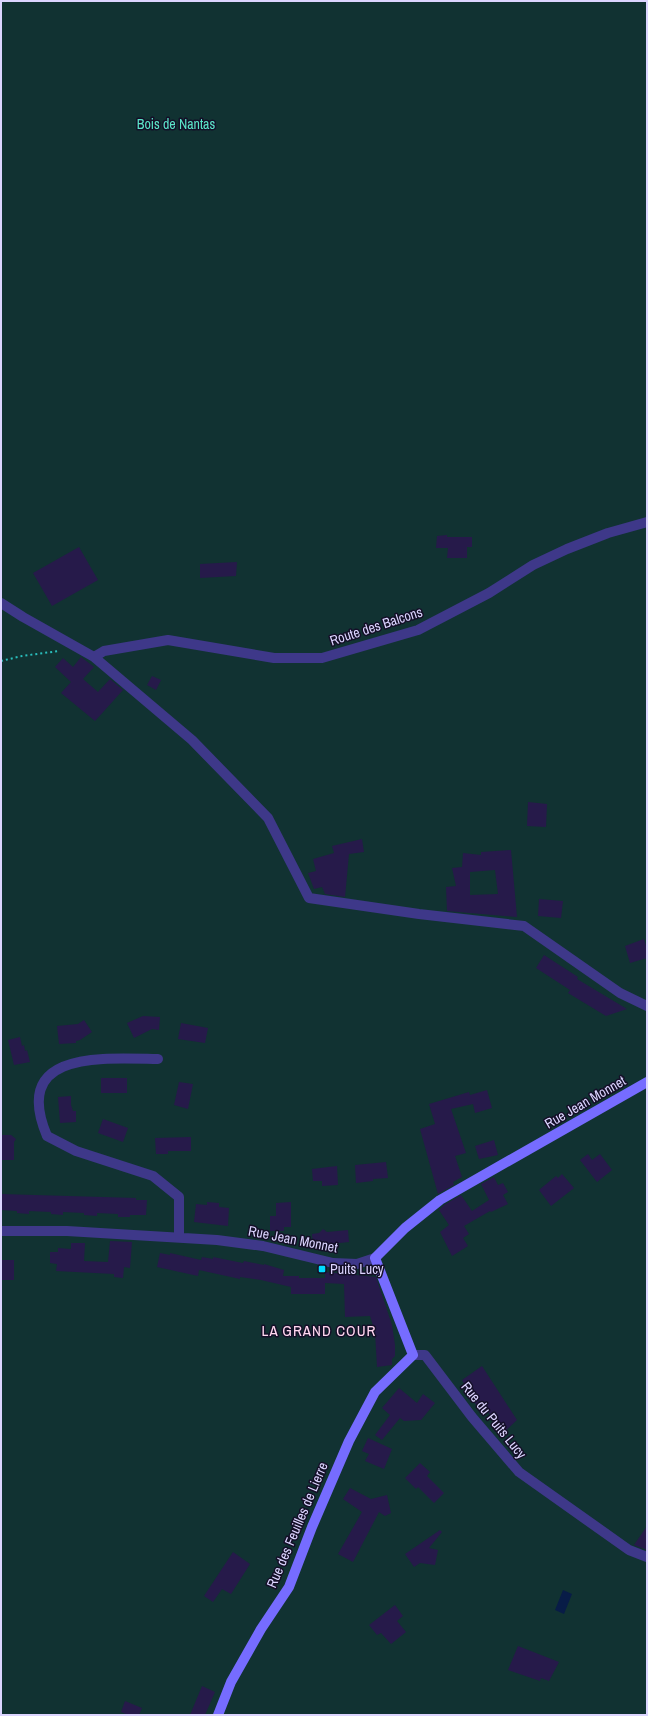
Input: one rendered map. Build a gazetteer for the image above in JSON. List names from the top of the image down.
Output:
{
  "streets": {
    "street": [
      "Route des Balcons",
      "Rue Jean Monnet",
      "Rue du Puits Lucy",
      "Rue des Feuilles de Lierre"
    ]
  },
  "crossings": [
    ["Rue du Puits Lucy", "Rue des Feuilles de Lierre"]
  ],
  "districts": ["LA GRAND COUR"],
  "parks": ["Bois de Nantas"],
  "places": {
    "transit": ["Puits Lucy"]
  }
}
